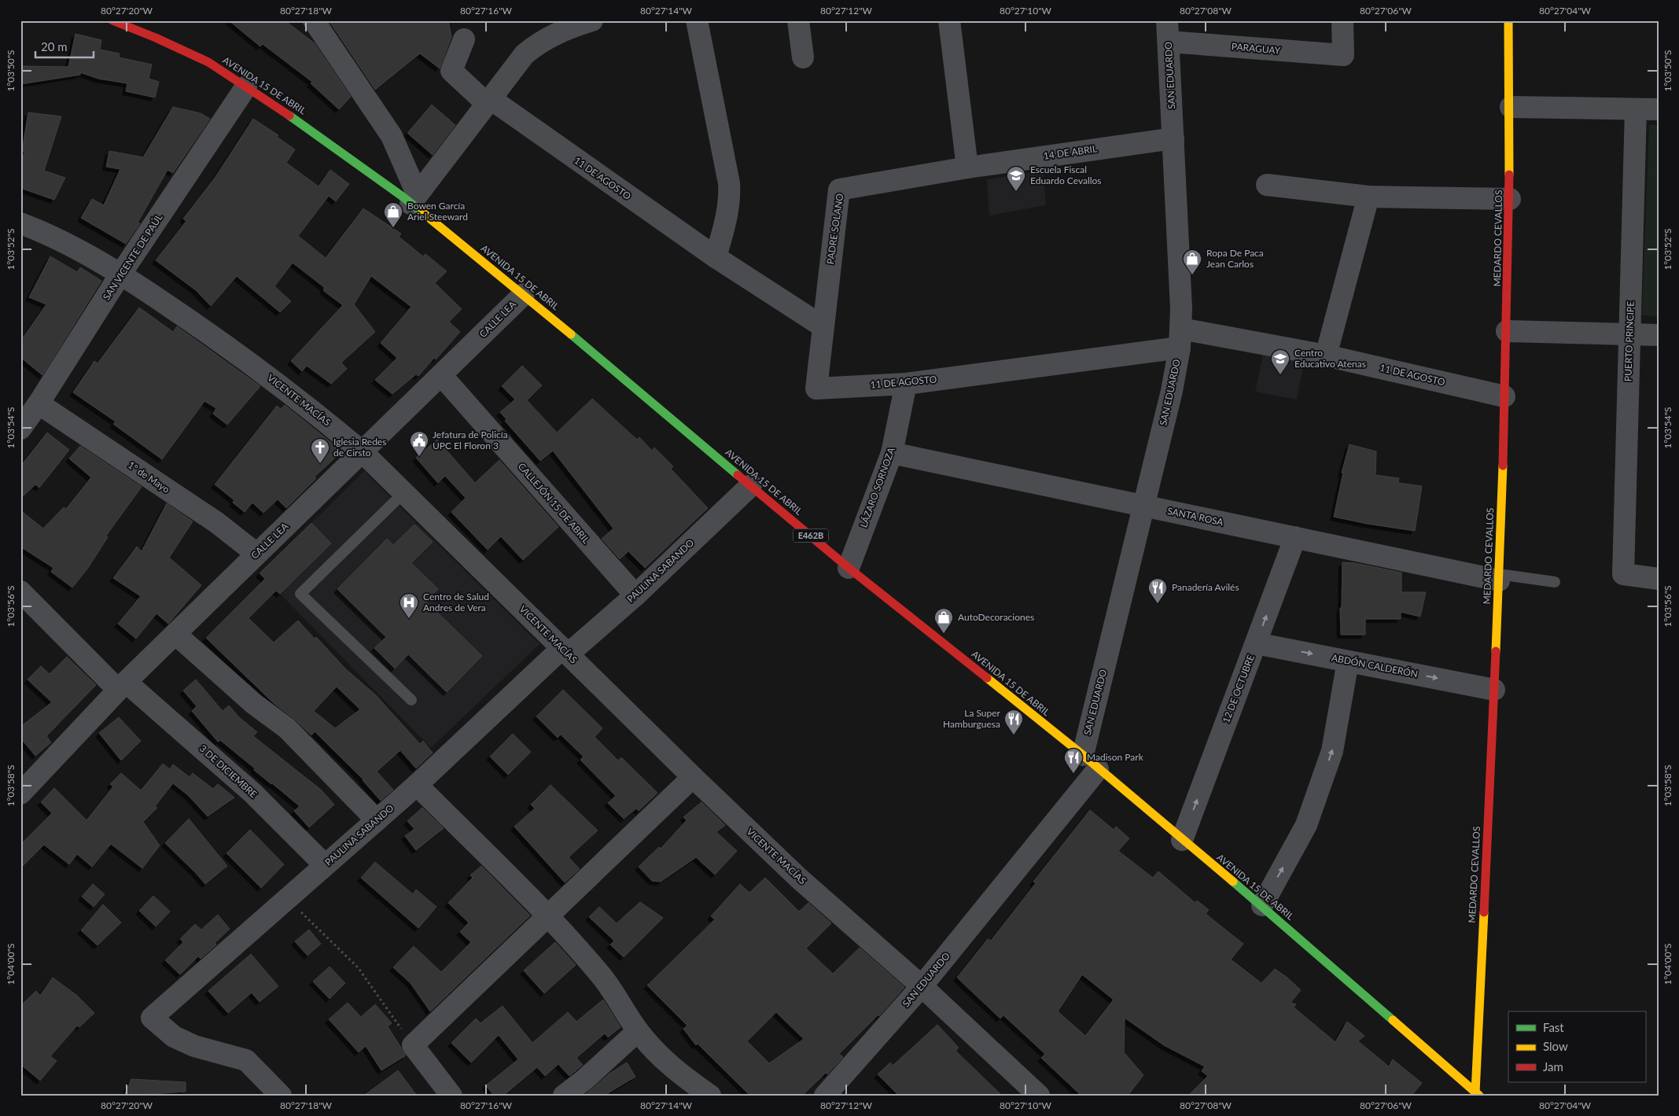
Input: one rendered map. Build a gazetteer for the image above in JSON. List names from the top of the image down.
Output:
{
  "streets": {
    "main road": ["AVENIDA 15 DE ABRIL", "MEDARDO CEVALLOS", "E462B"],
    "street": [
      "PARAGUAY",
      "SAN EDUARDO",
      "14 DE ABRIL",
      "11 DE AGOSTO",
      "PADRE SOLANO",
      "SAN VICENTE DE PAÚL",
      "CALLE LEA",
      "PUERTO PRINCIPE",
      "VICENTE MACÍAS",
      "1º de Mayo",
      "LÁZARO SORNOZA",
      "CALLEJÓN 15 DE ABRIL",
      "SANTA ROSA",
      "PAULINA SABANDO",
      "ABDÓN CALDERÓN",
      "12 DE OCTUBRE",
      "3 DE DICIEMBRE"
    ]
  },
  "crossings": [
    ["PARAGUAY", "SAN EDUARDO"],
    ["SAN EDUARDO", "AVENIDA 15 DE ABRIL"],
    ["SAN EDUARDO", "14 DE ABRIL"],
    ["SAN EDUARDO", "11 DE AGOSTO"],
    ["SAN EDUARDO", "VICENTE MACÍAS"],
    ["SAN EDUARDO", "SANTA ROSA"],
    ["AVENIDA 15 DE ABRIL", "MEDARDO CEVALLOS"],
    ["AVENIDA 15 DE ABRIL", "SAN VICENTE DE PAÚL"],
    ["AVENIDA 15 DE ABRIL", "CALLE LEA"],
    ["AVENIDA 15 DE ABRIL", "LÁZARO SORNOZA"],
    ["AVENIDA 15 DE ABRIL", "PAULINA SABANDO"],
    ["AVENIDA 15 DE ABRIL", "12 DE OCTUBRE"],
    ["14 DE ABRIL", "PADRE SOLANO"],
    ["11 DE AGOSTO", "PADRE SOLANO"],
    ["11 DE AGOSTO", "MEDARDO CEVALLOS"],
    ["11 DE AGOSTO", "LÁZARO SORNOZA"],
    ["MEDARDO CEVALLOS", "SANTA ROSA"],
    ["MEDARDO CEVALLOS", "ABDÓN CALDERÓN"],
    ["SAN VICENTE DE PAÚL", "VICENTE MACÍAS"],
    ["SAN VICENTE DE PAÚL", "1º de Mayo"],
    ["CALLE LEA", "VICENTE MACÍAS"],
    ["CALLE LEA", "1º de Mayo"],
    ["CALLE LEA", "CALLEJÓN 15 DE ABRIL"],
    ["CALLE LEA", "3 DE DICIEMBRE"],
    ["VICENTE MACÍAS", "PAULINA SABANDO"],
    ["LÁZARO SORNOZA", "SANTA ROSA"],
    ["CALLEJÓN 15 DE ABRIL", "PAULINA SABANDO"],
    ["SANTA ROSA", "12 DE OCTUBRE"],
    ["PAULINA SABANDO", "3 DE DICIEMBRE"],
    ["ABDÓN CALDERÓN", "12 DE OCTUBRE"]
  ],
  "one_way": ["ABDÓN CALDERÓN"],
  "places": {
    "school or university": ["Escuela Fiscal Eduardo Cevallos", "Centro Educativo Atenas"],
    "shop": ["Bowen García Ariel Steeward", "Ropa De Paca Jean Carlos", "AutoDecoraciones"],
    "public building": ["Jefatura de Policía UPC El Floron 3"],
    "church": ["Iglesia Redes de Cirsto"],
    "restaurant": ["Panadería Avilés", "La Super Hamburguesa", "Madison Park"],
    "hospital": ["Centro de Salud Andres de Vera"]
  },
  "legend": ["Fast", "Slow", "Jam"],
  "scale_bar": "20 m",
  "coordinates": [
    "80°27'20\"W",
    "80°27'18\"W",
    "80°27'16\"W",
    "80°27'14\"W",
    "80°27'12\"W",
    "80°27'10\"W",
    "80°27'08\"W",
    "80°27'06\"W",
    "80°27'04\"W",
    "1°03'50\"S",
    "1°03'52\"S",
    "1°03'54\"S",
    "1°03'56\"S",
    "1°03'58\"S",
    "1°04'00\"S"
  ]
}
